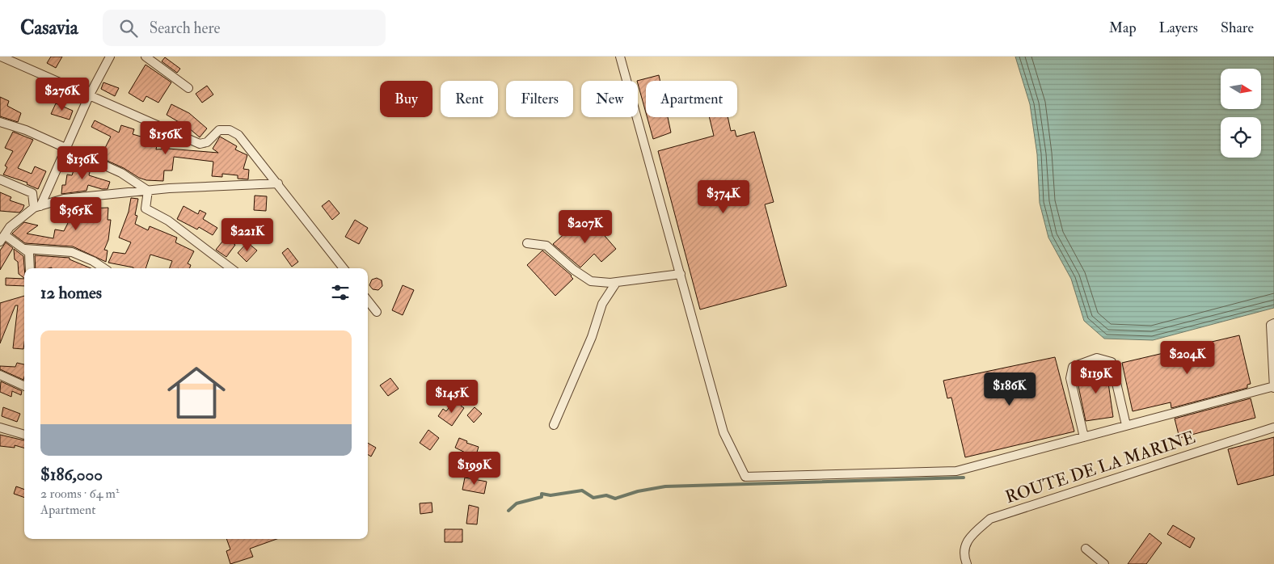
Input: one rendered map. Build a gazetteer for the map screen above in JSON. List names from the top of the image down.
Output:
{
  "streets": {
    "street": ["ROUTE DE LA MARINE"]
  },
  "north": "right",
  "page": {
    "header": "Casavia",
    "search": "Search here",
    "nav": ["Map", "Layers", "Share"],
    "price": [
      "$276K",
      "$156K",
      "$136K",
      "$374K",
      "$365K",
      "$207K",
      "$221K",
      "$204K",
      "$119K",
      "$186K",
      "$145K",
      "$199K"
    ],
    "chip": [
      "Buy",
      "Rent",
      "Filters",
      "New",
      "Apartment"
    ],
    "heading": "12 homes",
    "list": [
      {
        "name": "$186,000",
        "note": "2 rooms · 64 m² · Apartment"
      }
    ]
  }
}
